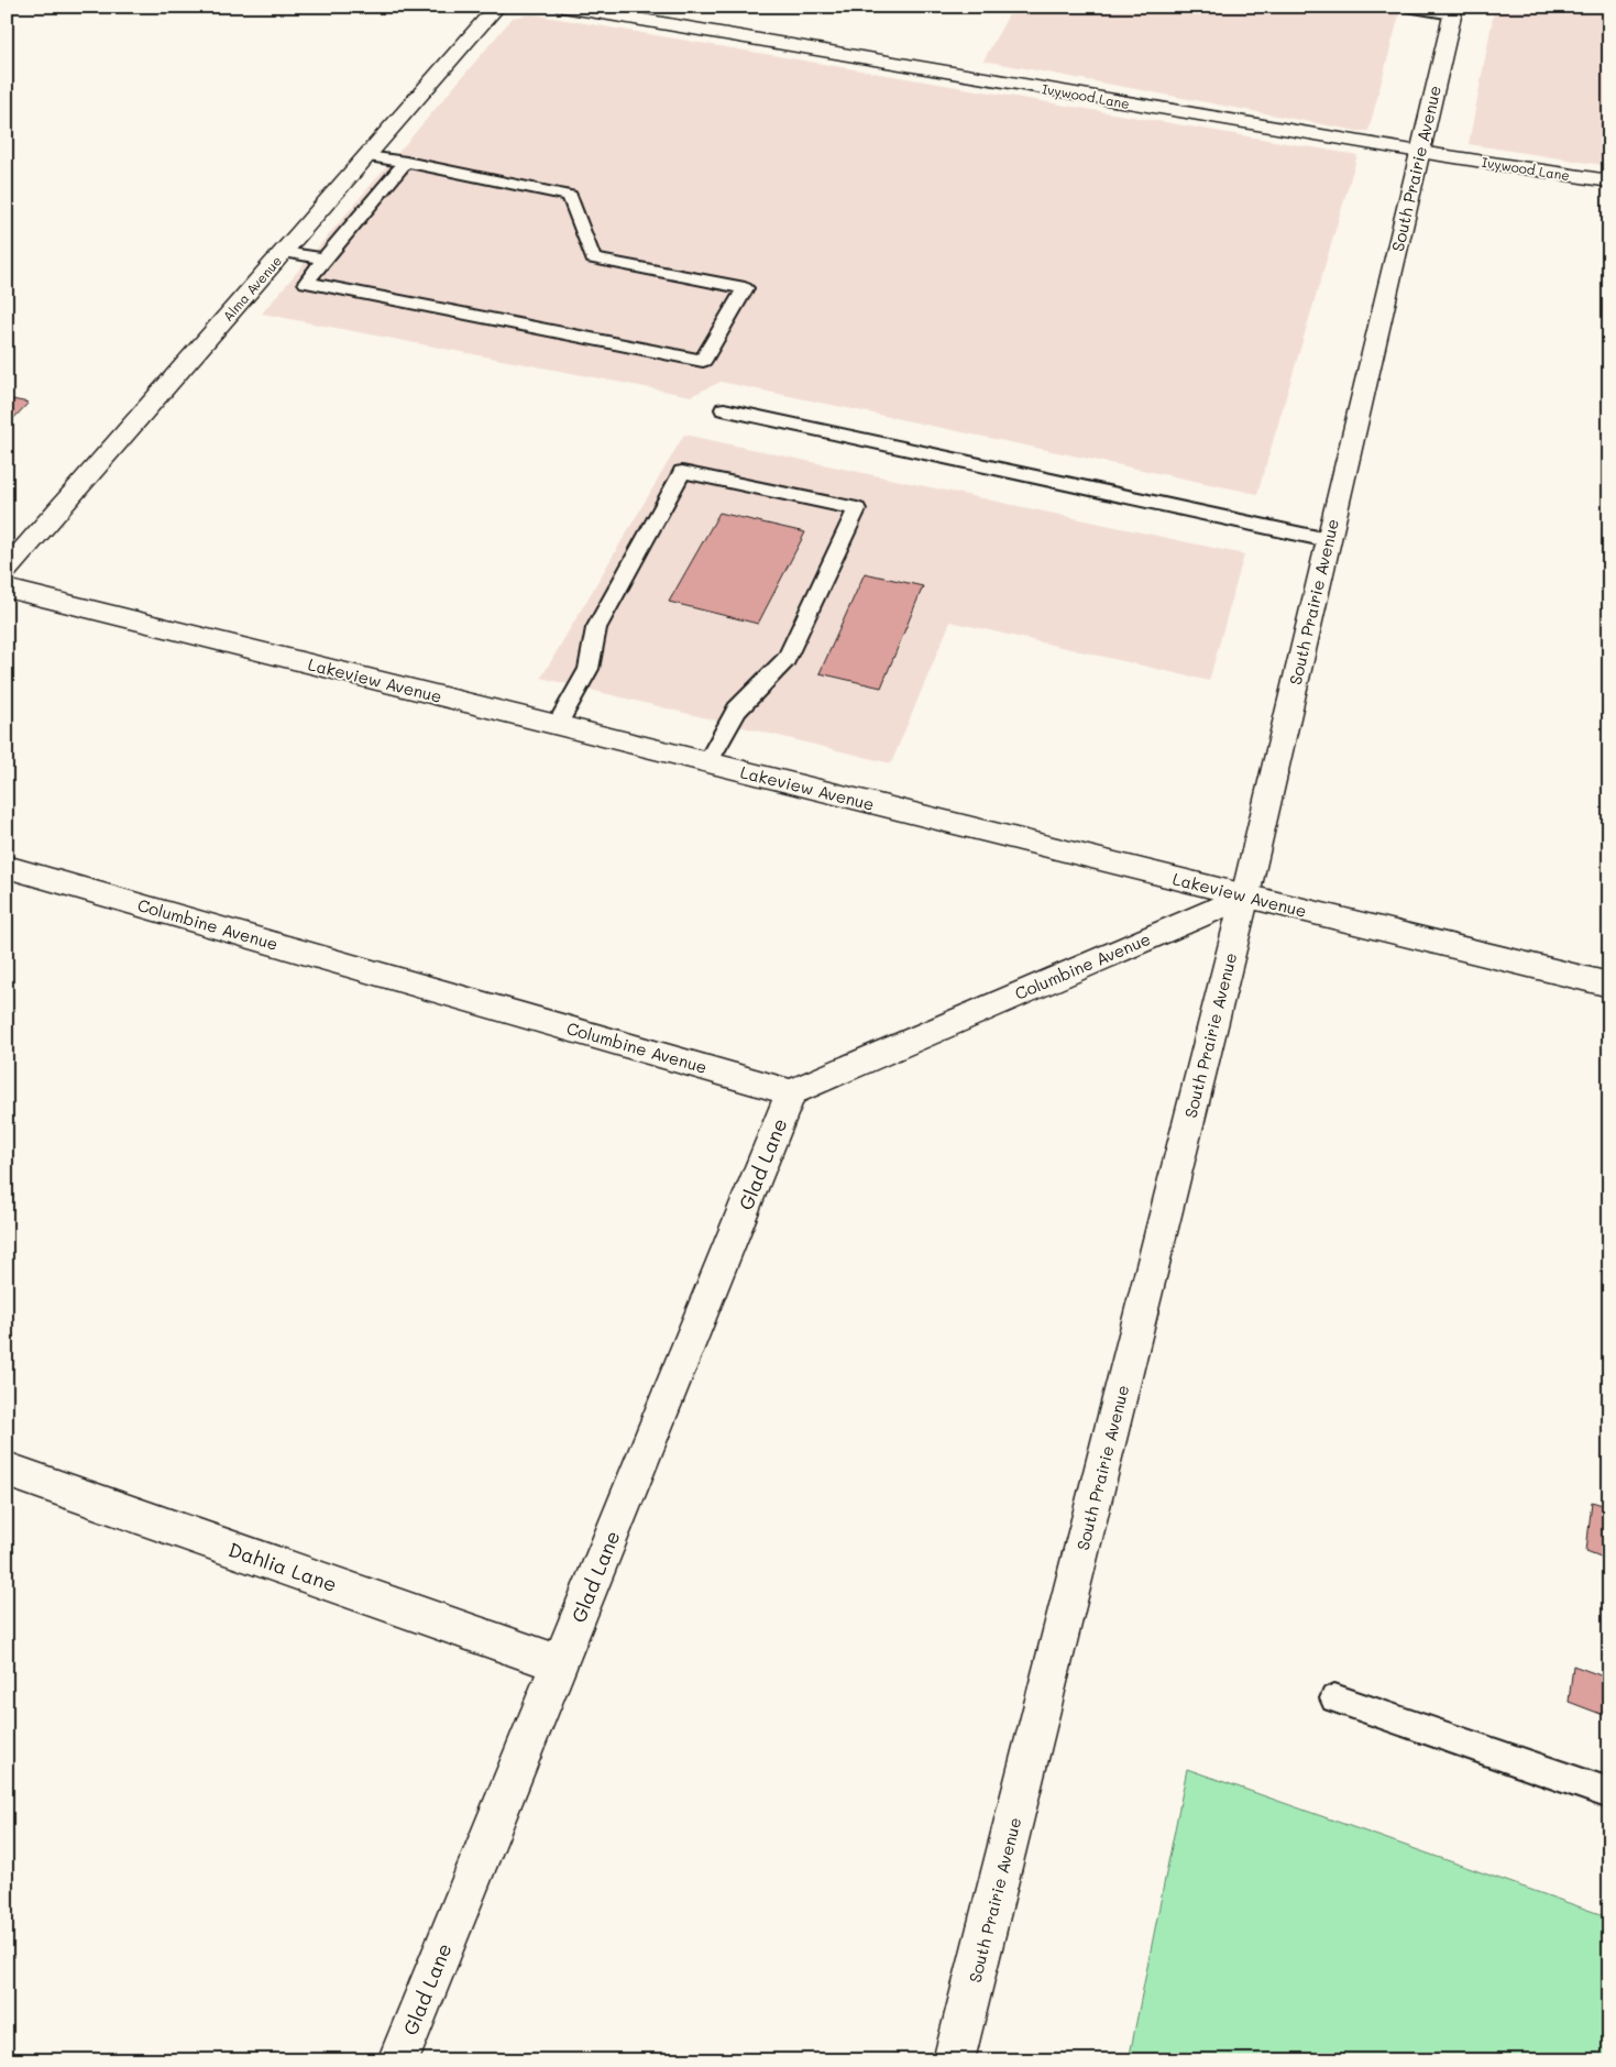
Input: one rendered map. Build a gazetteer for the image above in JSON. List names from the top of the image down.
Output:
{
  "streets": {
    "street": [
      "Ivywood Lane",
      "South Prairie Avenue",
      "Alma Avenue",
      "Lakeview Avenue",
      "Columbine Avenue",
      "Glad Lane",
      "Dahlia Lane"
    ]
  },
  "crossings": [
    ["Ivywood Lane", "South Prairie Avenue"],
    ["South Prairie Avenue", "Lakeview Avenue"],
    ["South Prairie Avenue", "Columbine Avenue"],
    ["Lakeview Avenue", "Columbine Avenue"],
    ["Columbine Avenue", "Glad Lane"],
    ["Glad Lane", "Dahlia Lane"]
  ]
}
